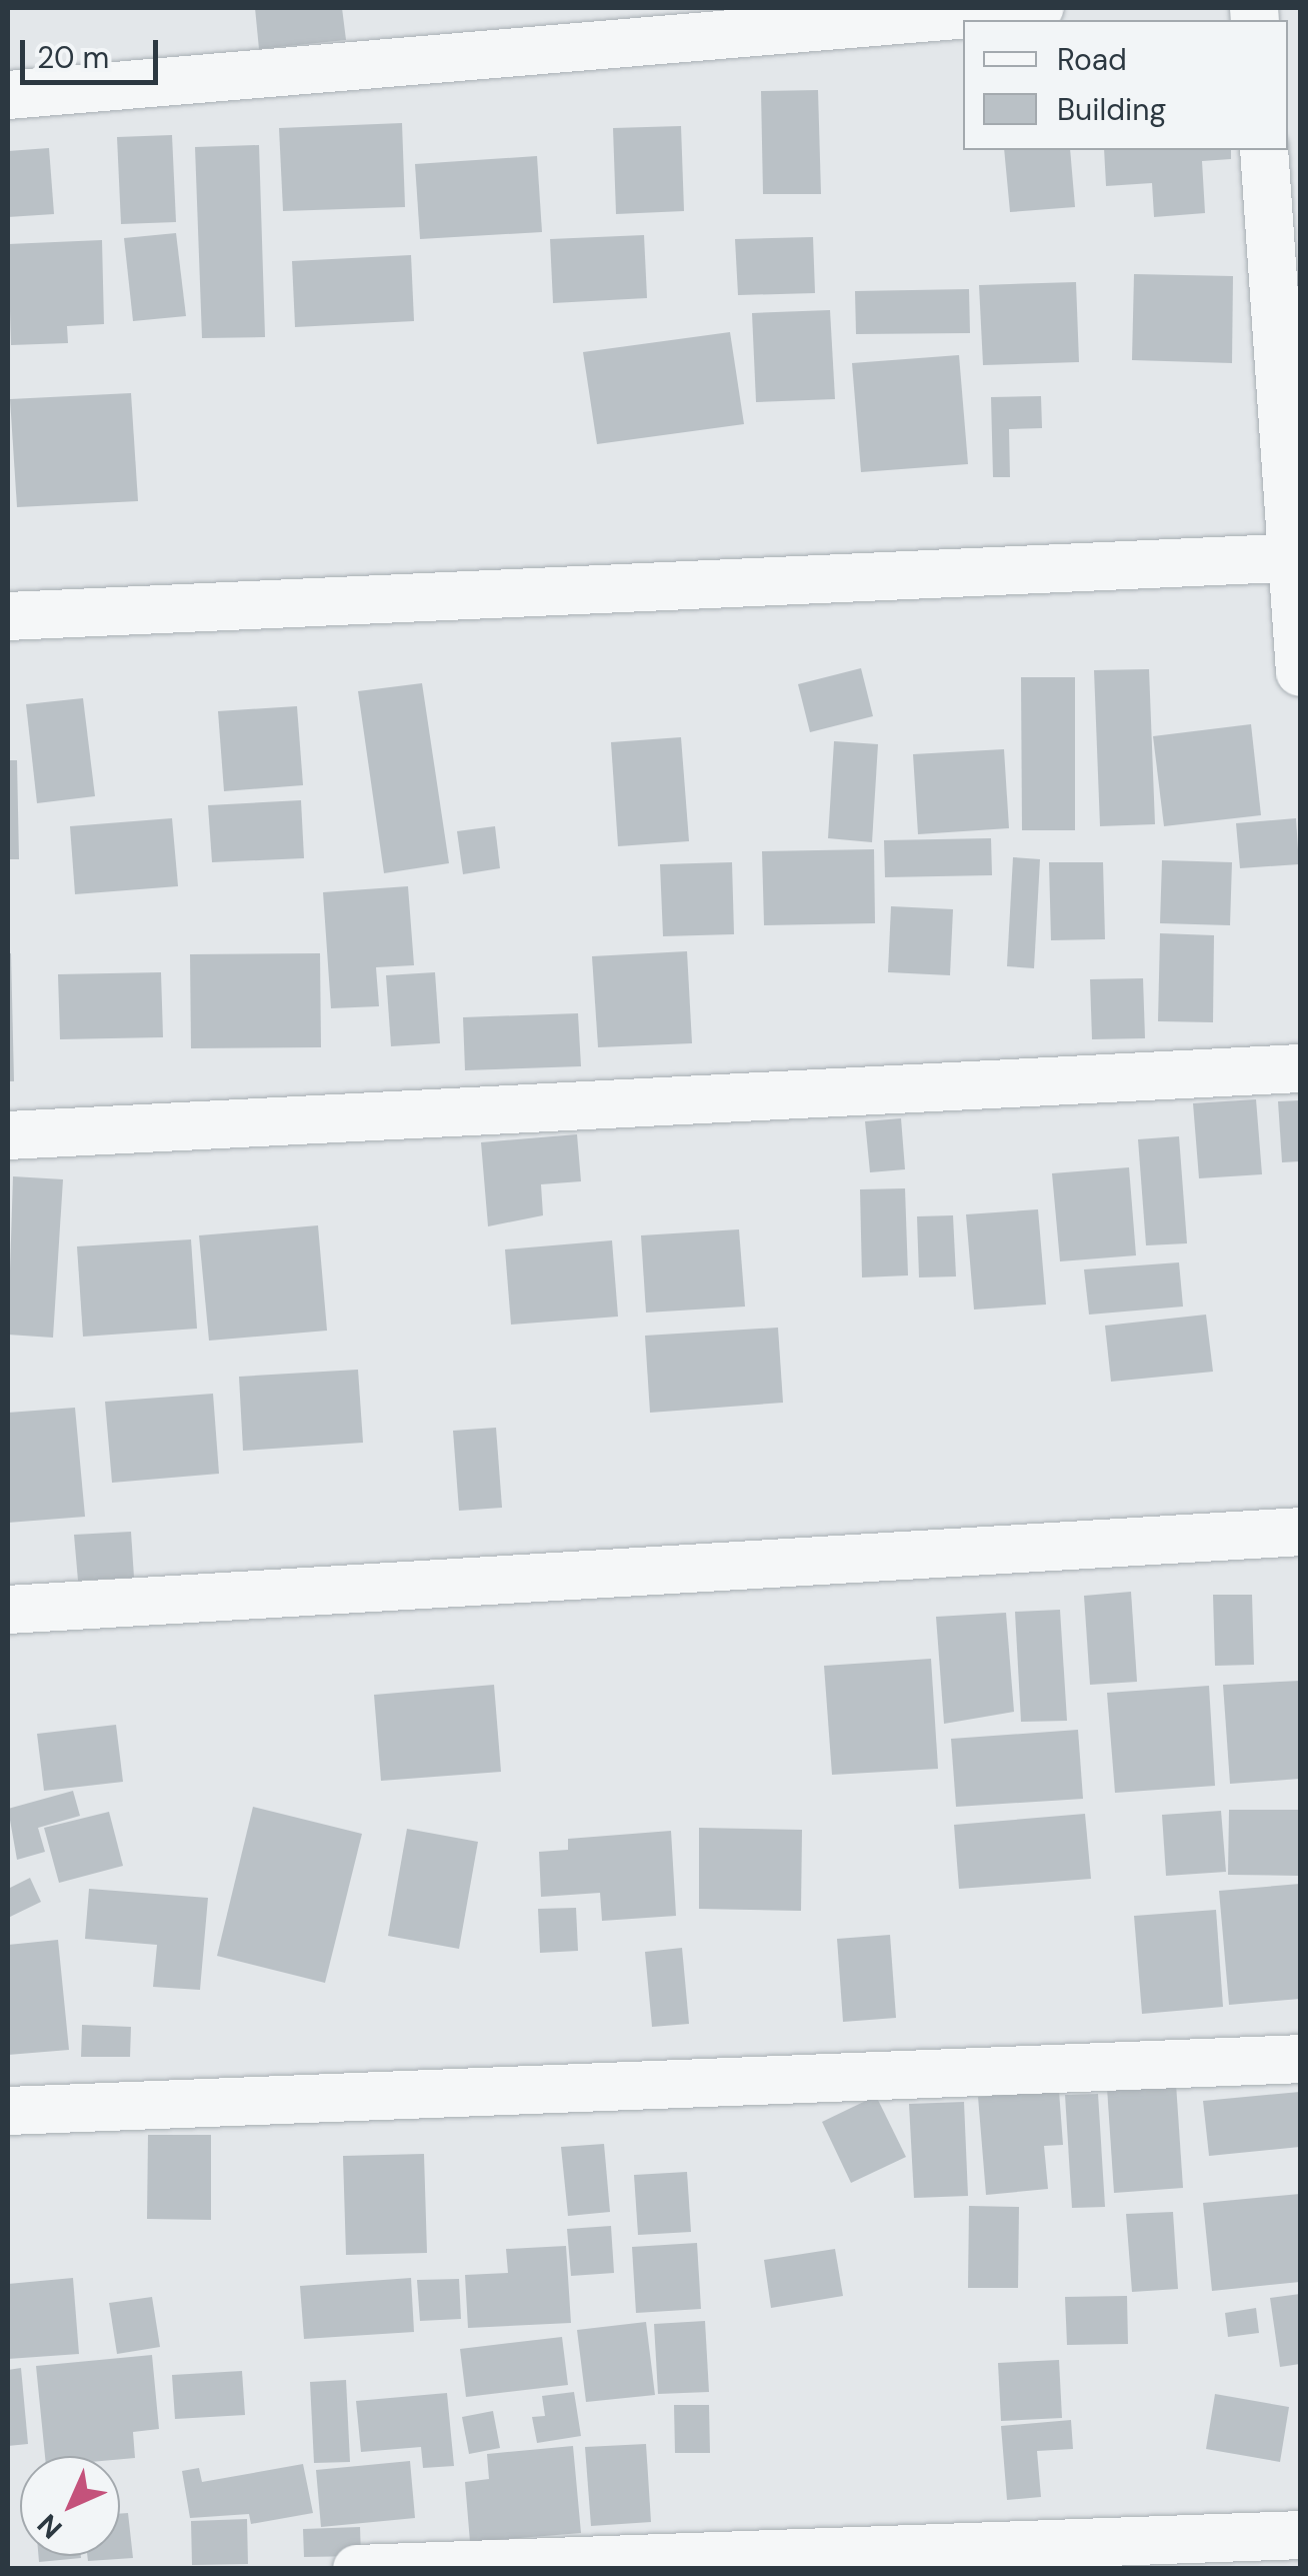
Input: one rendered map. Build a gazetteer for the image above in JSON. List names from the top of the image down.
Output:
{
  "legend": ["Road", "Building"],
  "scale_bar": "20 m",
  "north": "bottom left"
}
